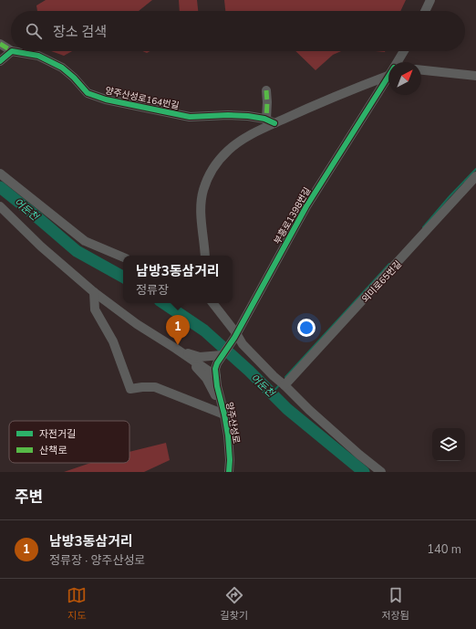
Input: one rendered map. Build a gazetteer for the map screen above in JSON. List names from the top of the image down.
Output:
{
  "streets": {
    "street": [
      "양주산성로164번길",
      "부흥로1398번길",
      "외미로65번길",
      "양주산성로"
    ]
  },
  "crossings": [
    ["부흥로1398번길", "양주산성로"]
  ],
  "water": ["어둔천"],
  "legend": ["자전거길", "산책로"],
  "north": "top right",
  "page": {
    "search": "장소 검색",
    "popup": ["남방3동삼거리", "정류장"],
    "pins": "1",
    "heading": "주변",
    "list": [
      {
        "mark": "1",
        "name": "남방3동삼거리",
        "note": "정류장 · 양주산성로",
        "value": "140 m"
      }
    ],
    "nav": ["지도", "길찾기", "저장됨"]
  }
}
